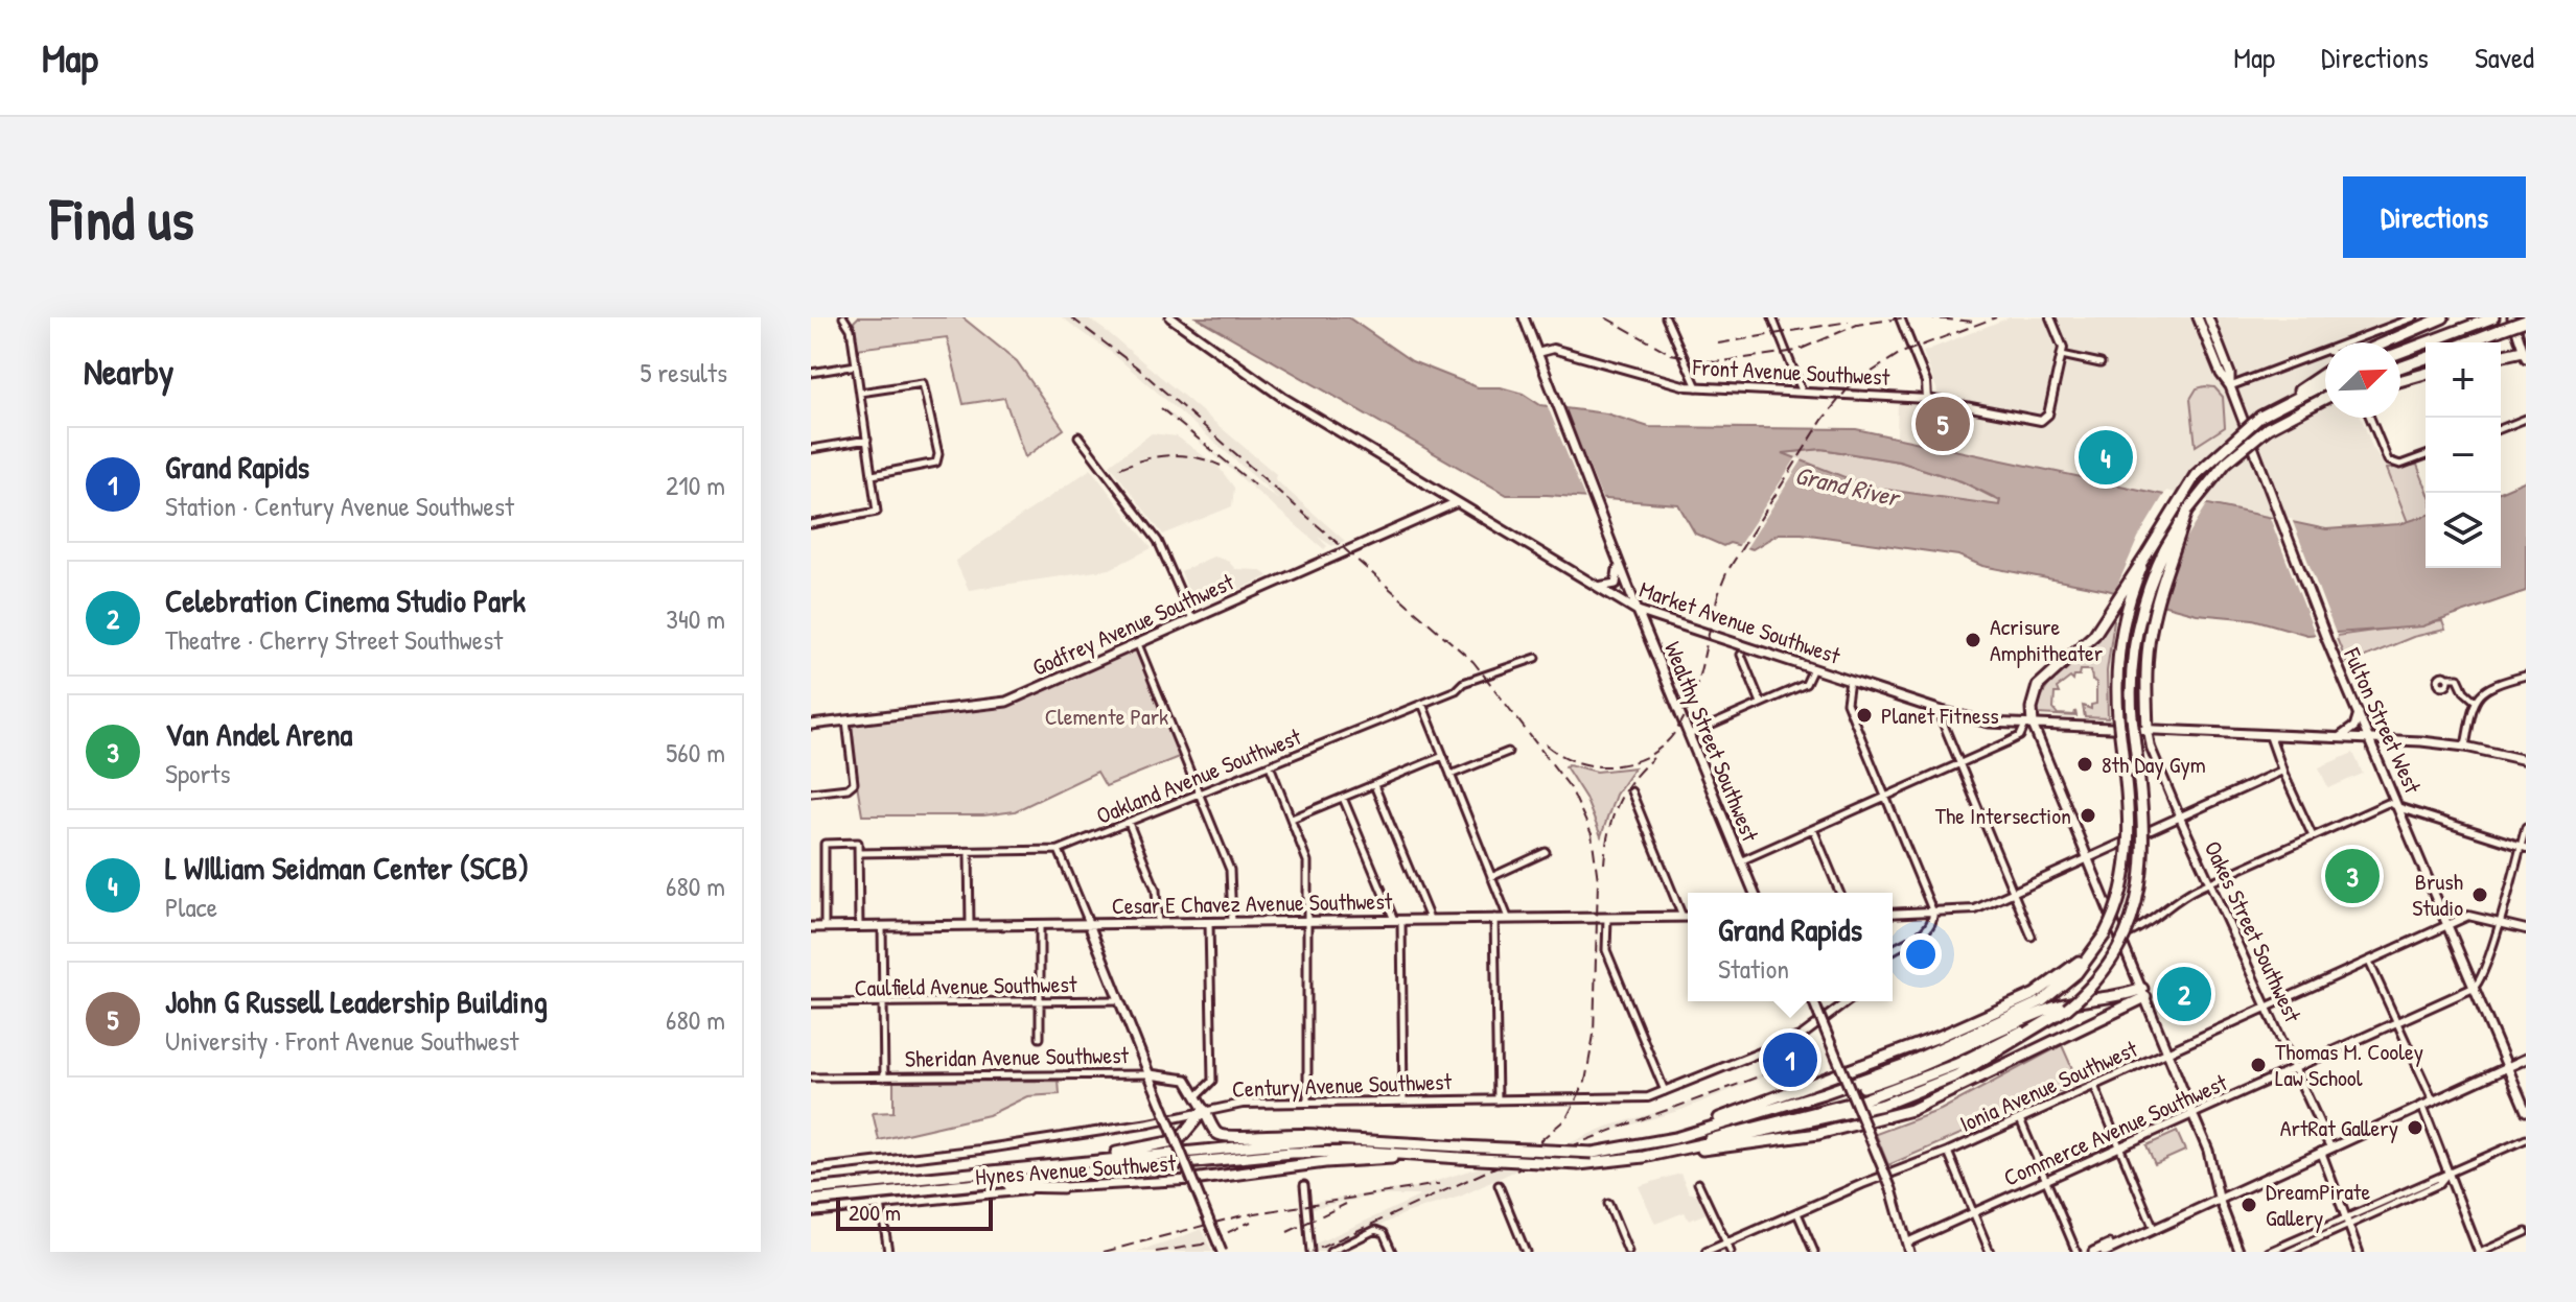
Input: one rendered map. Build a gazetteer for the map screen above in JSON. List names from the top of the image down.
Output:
{
  "streets": {
    "main road": [
      "Market Avenue Southwest",
      "Godfrey Avenue Southwest",
      "Fulton Street West",
      "Wealthy Street Southwest",
      "Cesar E Chavez Avenue Southwest",
      "Sheridan Avenue Southwest",
      "Hynes Avenue Southwest"
    ],
    "street": [
      "Front Avenue Southwest",
      "Oakland Avenue Southwest",
      "Oakes Street Southwest",
      "Caulfield Avenue Southwest",
      "Century Avenue Southwest",
      "Ionia Avenue Southwest",
      "Commerce Avenue Southwest"
    ]
  },
  "crossings": [
    ["Front Avenue Southwest", "Wealthy Street Southwest"],
    ["Market Avenue Southwest", "Godfrey Avenue Southwest"],
    ["Market Avenue Southwest", "Fulton Street West"],
    ["Market Avenue Southwest", "Wealthy Street Southwest"],
    ["Market Avenue Southwest", "Oakes Street Southwest"],
    ["Fulton Street West", "Ionia Avenue Southwest"],
    ["Fulton Street West", "Commerce Avenue Southwest"],
    ["Oakes Street Southwest", "Ionia Avenue Southwest"],
    ["Oakes Street Southwest", "Commerce Avenue Southwest"]
  ],
  "water": ["Grand River"],
  "parks": ["Clemente Park"],
  "places": [
    "Acrisure Amphitheater",
    "Planet Fitness",
    "8th Day Gym",
    "The Intersection",
    "Brush Studio",
    "Thomas M. Cooley Law School",
    "ArtRat Gallery",
    "DreamPirate Gallery"
  ],
  "scale_bar": "200 m",
  "north": "top right",
  "page": {
    "header": "Map",
    "nav": ["Map", "Directions", "Saved"],
    "buttons": "Directions",
    "title": "Find us",
    "heading": ["Nearby", "5 results"],
    "map_buttons": ["+", "−"],
    "pins": [
      "5",
      "4",
      "3",
      "2",
      "1"
    ],
    "list": [
      {
        "mark": "1",
        "name": "Grand Rapids",
        "note": "Station · Century Avenue Southwest",
        "value": "210 m"
      },
      {
        "mark": "2",
        "name": "Celebration Cinema Studio Park",
        "note": "Theatre · Cherry Street Southwest",
        "value": "340 m"
      },
      {
        "mark": "3",
        "name": "Van Andel Arena",
        "note": "Sports",
        "value": "560 m"
      },
      {
        "mark": "4",
        "name": "L WIlliam Seidman Center (SCB)",
        "note": "Place",
        "value": "680 m"
      },
      {
        "mark": "5",
        "name": "John G Russell Leadership Building",
        "note": "University · Front Avenue Southwest",
        "value": "680 m"
      }
    ],
    "popup": ["Grand Rapids", "Station"],
    "scale": "200 m"
  }
}
